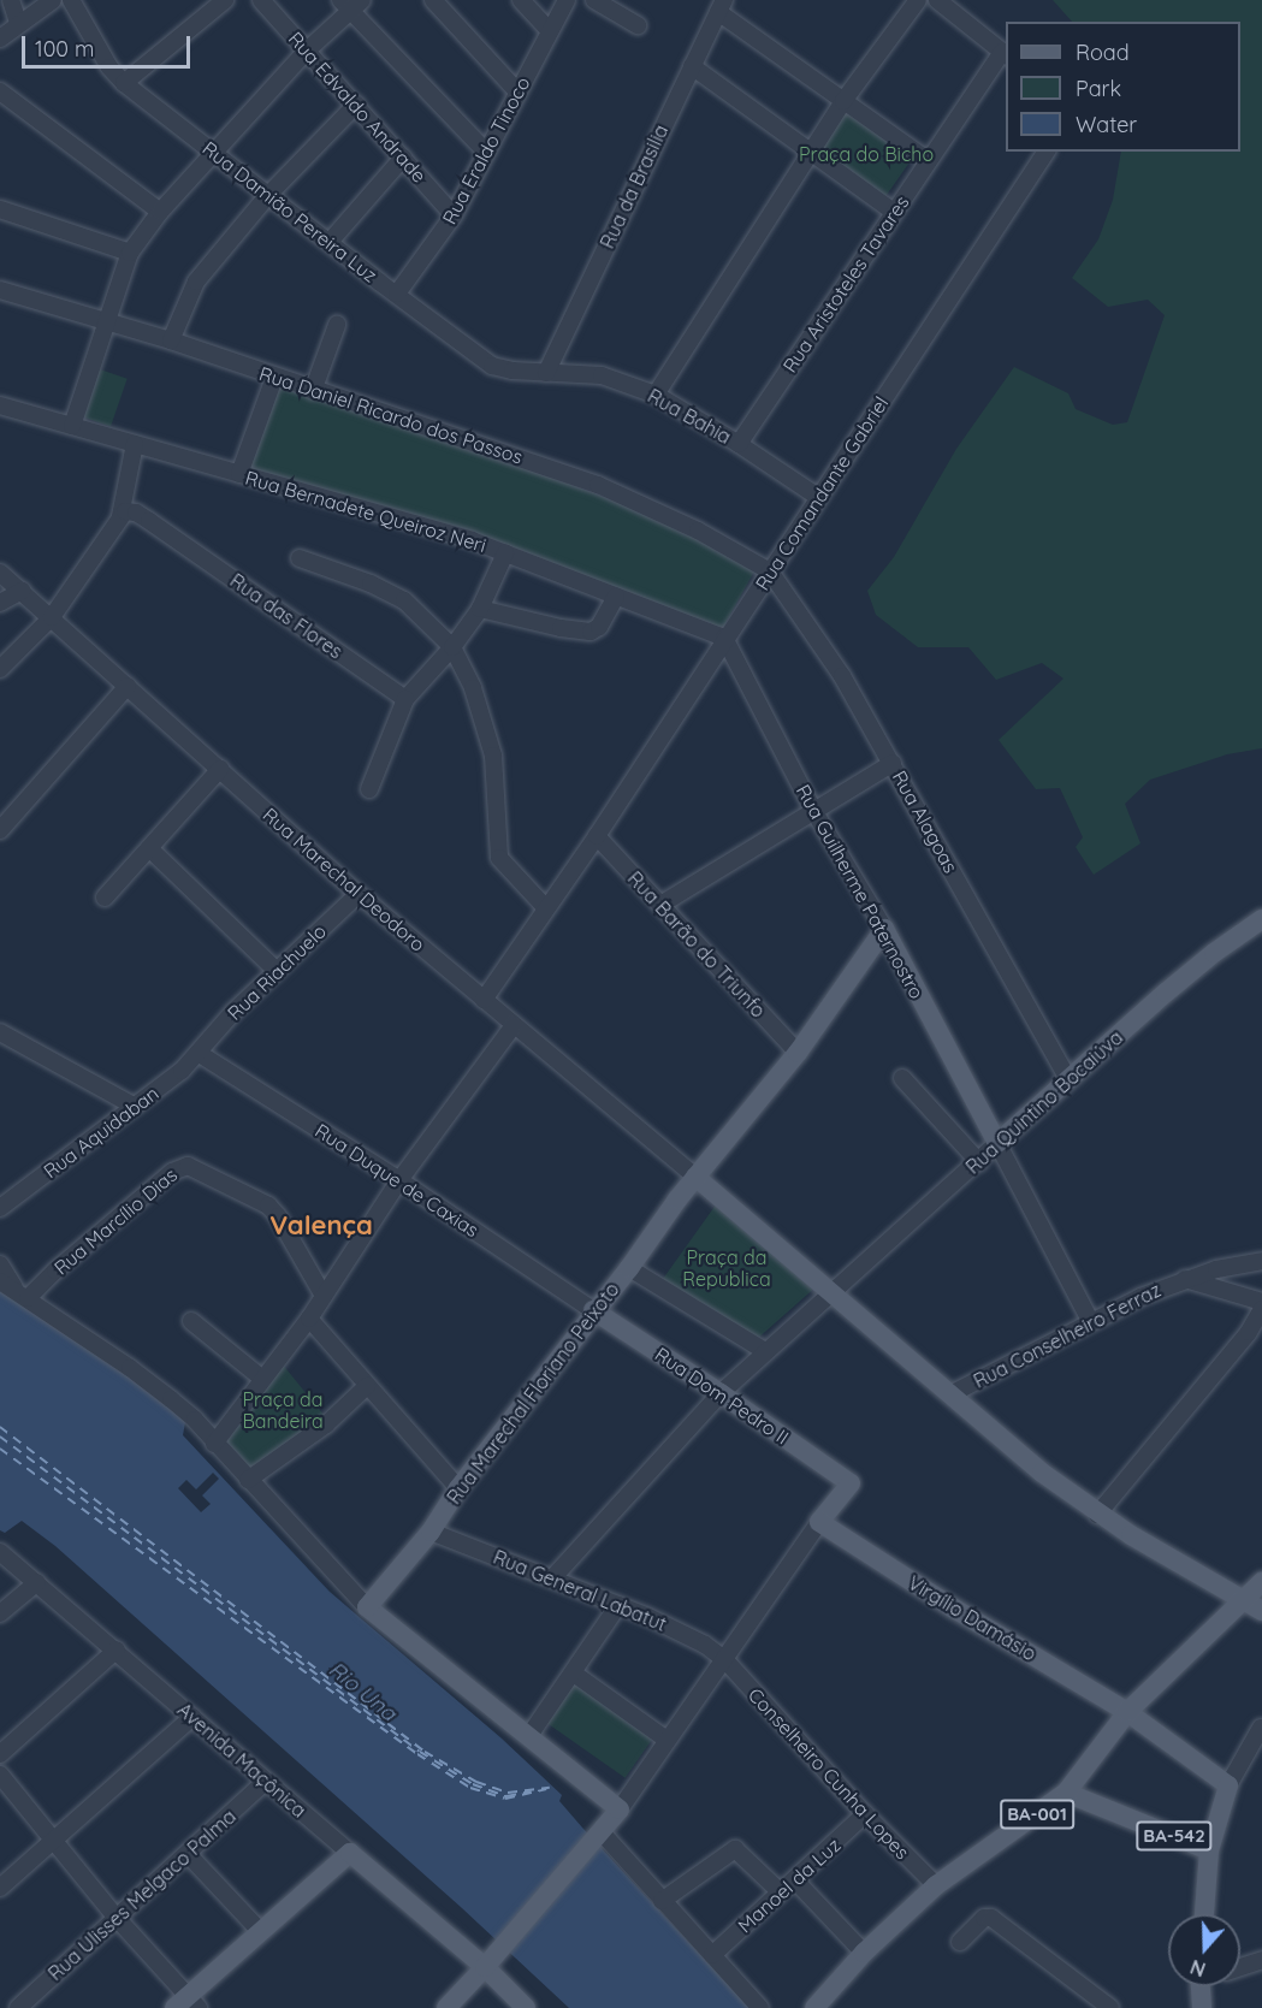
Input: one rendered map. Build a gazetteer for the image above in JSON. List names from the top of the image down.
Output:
{
  "streets": {
    "main road": [
      "Rua Guilherme Paternostro",
      "Rua Quintino Bocaiúva",
      "Rua Marechal Floriano Peixoto",
      "Rua Dom Pedro II",
      "Virgílio Damásio",
      "Avenida Maçônica",
      "BA-001",
      "BA-542"
    ],
    "street": [
      "Rua Edvaldo Andrade",
      "Rua Eraldo Tinoco",
      "Rua da Brasilia",
      "Rua Damião Pereira Luz",
      "Rua Aristoteles Tavares",
      "Rua Daniel Ricardo dos Passos",
      "Rua Bahia",
      "Rua Comandante Gabriel",
      "Rua Bernadete Queiroz Neri",
      "Rua das Flores",
      "Rua Alagoas",
      "Rua Marechal Deodoro",
      "Rua Barão do Triunfo",
      "Rua Riachuelo",
      "Rua Aquidaban",
      "Rua Duque de Caxias",
      "Rua Marcílio Dias",
      "Rua Conselheiro Ferraz",
      "Rua General Labatut",
      "Conselheiro Cunha Lopes",
      "Manoel da Luz",
      "Rua Ulisses Melgaco Palma"
    ]
  },
  "crossings": [
    ["Rua Edvaldo Andrade", "Rua Eraldo Tinoco"],
    ["Rua Eraldo Tinoco", "Rua Damião Pereira Luz"],
    ["Rua da Brasilia", "Rua Damião Pereira Luz"],
    ["Rua da Brasilia", "Rua Bahia"],
    ["Rua Damião Pereira Luz", "Rua Bahia"],
    ["Rua Aristoteles Tavares", "Rua Bahia"],
    ["Rua Daniel Ricardo dos Passos", "Rua Comandante Gabriel"],
    ["Rua Daniel Ricardo dos Passos", "Rua Alagoas"],
    ["Rua Bahia", "Rua Comandante Gabriel"],
    ["Rua Comandante Gabriel", "Rua Bernadete Queiroz Neri"],
    ["Rua Comandante Gabriel", "Rua Alagoas"],
    ["Rua Comandante Gabriel", "Rua Marechal Deodoro"],
    ["Rua Comandante Gabriel", "Rua Guilherme Paternostro"],
    ["Rua Comandante Gabriel", "Rua Barão do Triunfo"],
    ["Rua Bernadete Queiroz Neri", "Rua Guilherme Paternostro"],
    ["Rua Alagoas", "Rua Quintino Bocaiúva"],
    ["Rua Marechal Deodoro", "Rua Riachuelo"],
    ["Rua Marechal Deodoro", "Rua Marechal Floriano Peixoto"],
    ["Rua Guilherme Paternostro", "Rua Quintino Bocaiúva"],
    ["Rua Guilherme Paternostro", "Rua Marechal Floriano Peixoto"],
    ["Rua Barão do Triunfo", "Rua Marechal Floriano Peixoto"],
    ["Rua Riachuelo", "Rua Aquidaban"],
    ["Rua Riachuelo", "Rua Duque de Caxias"],
    ["Rua Quintino Bocaiúva", "Rua Dom Pedro II"],
    ["Rua Quintino Bocaiúva", "Rua General Labatut"],
    ["Rua Aquidaban", "Rua Duque de Caxias"],
    ["Rua Duque de Caxias", "Rua Marechal Floriano Peixoto"],
    ["Rua Duque de Caxias", "Rua Dom Pedro II"],
    ["Rua Marechal Floriano Peixoto", "Rua Dom Pedro II"],
    ["Rua Marechal Floriano Peixoto", "Rua General Labatut"],
    ["Rua Dom Pedro II", "Virgílio Damásio"],
    ["Rua General Labatut", "Conselheiro Cunha Lopes"],
    ["Virgílio Damásio", "BA-001"],
    ["Avenida Maçônica", "Rua Ulisses Melgaco Palma"],
    ["Conselheiro Cunha Lopes", "BA-001"],
    ["Conselheiro Cunha Lopes", "Manoel da Luz"],
    ["BA-001", "BA-542"]
  ],
  "districts": ["Valença"],
  "water": ["Rio Una"],
  "parks": ["Praça do Bicho", "Praça da Republica", "Praça da Bandeira"],
  "legend": ["Road", "Park", "Water"],
  "scale_bar": "100 m",
  "north": "bottom"
}
